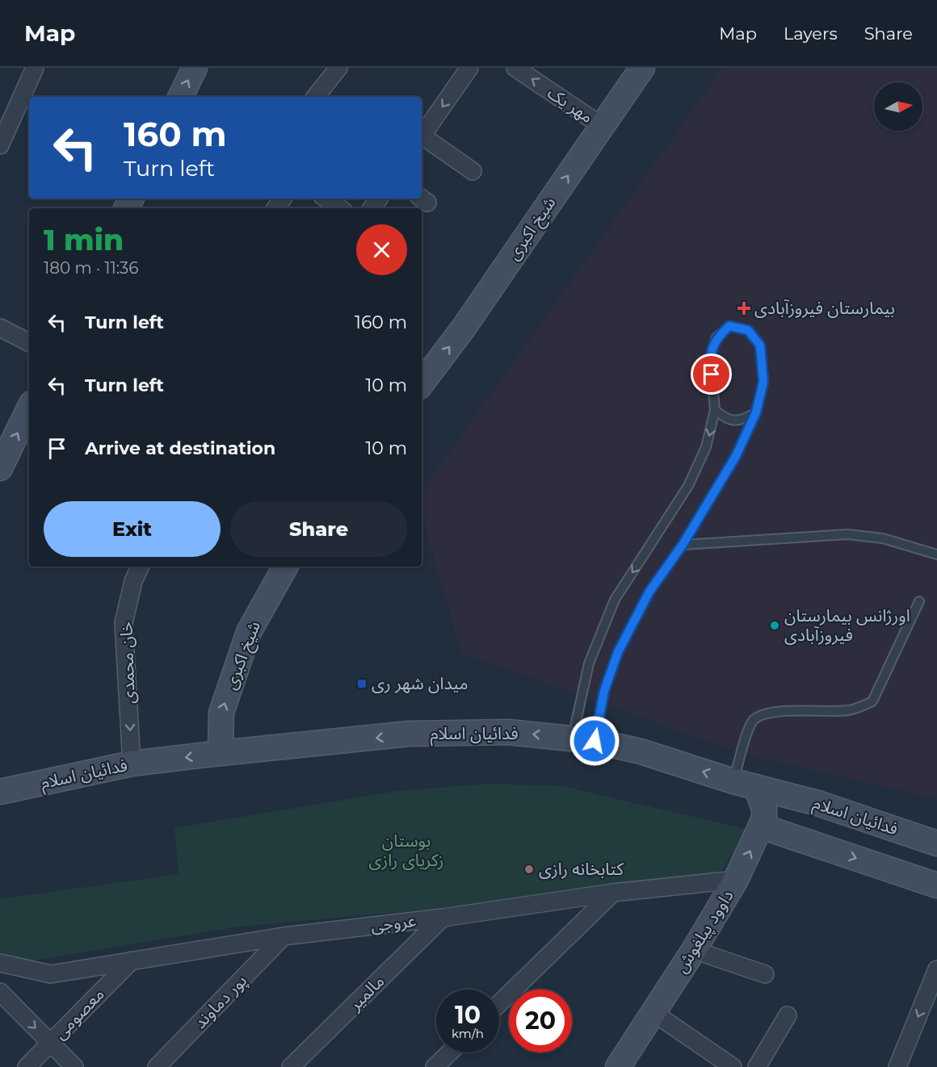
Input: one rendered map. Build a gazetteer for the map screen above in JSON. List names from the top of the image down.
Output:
{
  "streets": {
    "main road": ["شیخ اکبری", "فدائیان اسلام", "داوود پیلغوش"],
    "street": [
      "مهر یک",
      "خان محمدی",
      "عروجی",
      "مالمیر",
      "پور دماوند",
      "معصومی"
    ]
  },
  "crossings": [
    ["مهر یک", "شیخ اکبری"],
    ["شیخ اکبری", "فدائیان اسلام"],
    ["خان محمدی", "فدائیان اسلام"],
    ["فدائیان اسلام", "داوود پیلغوش"],
    ["عروجی", "داوود پیلغوش"],
    ["عروجی", "مالمیر"],
    ["عروجی", "پور دماوند"],
    ["عروجی", "معصومی"]
  ],
  "one_way": [
    "مهر یک",
    "شیخ اکبری",
    "خان محمدی",
    "فدائیان اسلام"
  ],
  "parks": ["بوستان زکریای رازی"],
  "places": {
    "health": ["بیمارستان فیروزآبادی"],
    "other": ["اورژانس بیمارستان فیروزآبادی", "کتابخانه رازی"],
    "transit": ["میدان شهر ری"]
  },
  "north": "right",
  "page": {
    "header": "Map",
    "nav": ["Map", "Layers", "Share"],
    "turn": ["160 m", "Turn left"],
    "heading": ["1 min", "180 m · 11:36"],
    "list": [
      {
        "name": "Turn left",
        "value": "160 m"
      },
      {
        "name": "Turn left",
        "value": "10 m"
      },
      {
        "name": "Arrive at destination",
        "value": "10 m"
      }
    ],
    "buttons": ["Exit", "Share"],
    "speed": "10 km/h",
    "limit": "20"
  }
}
